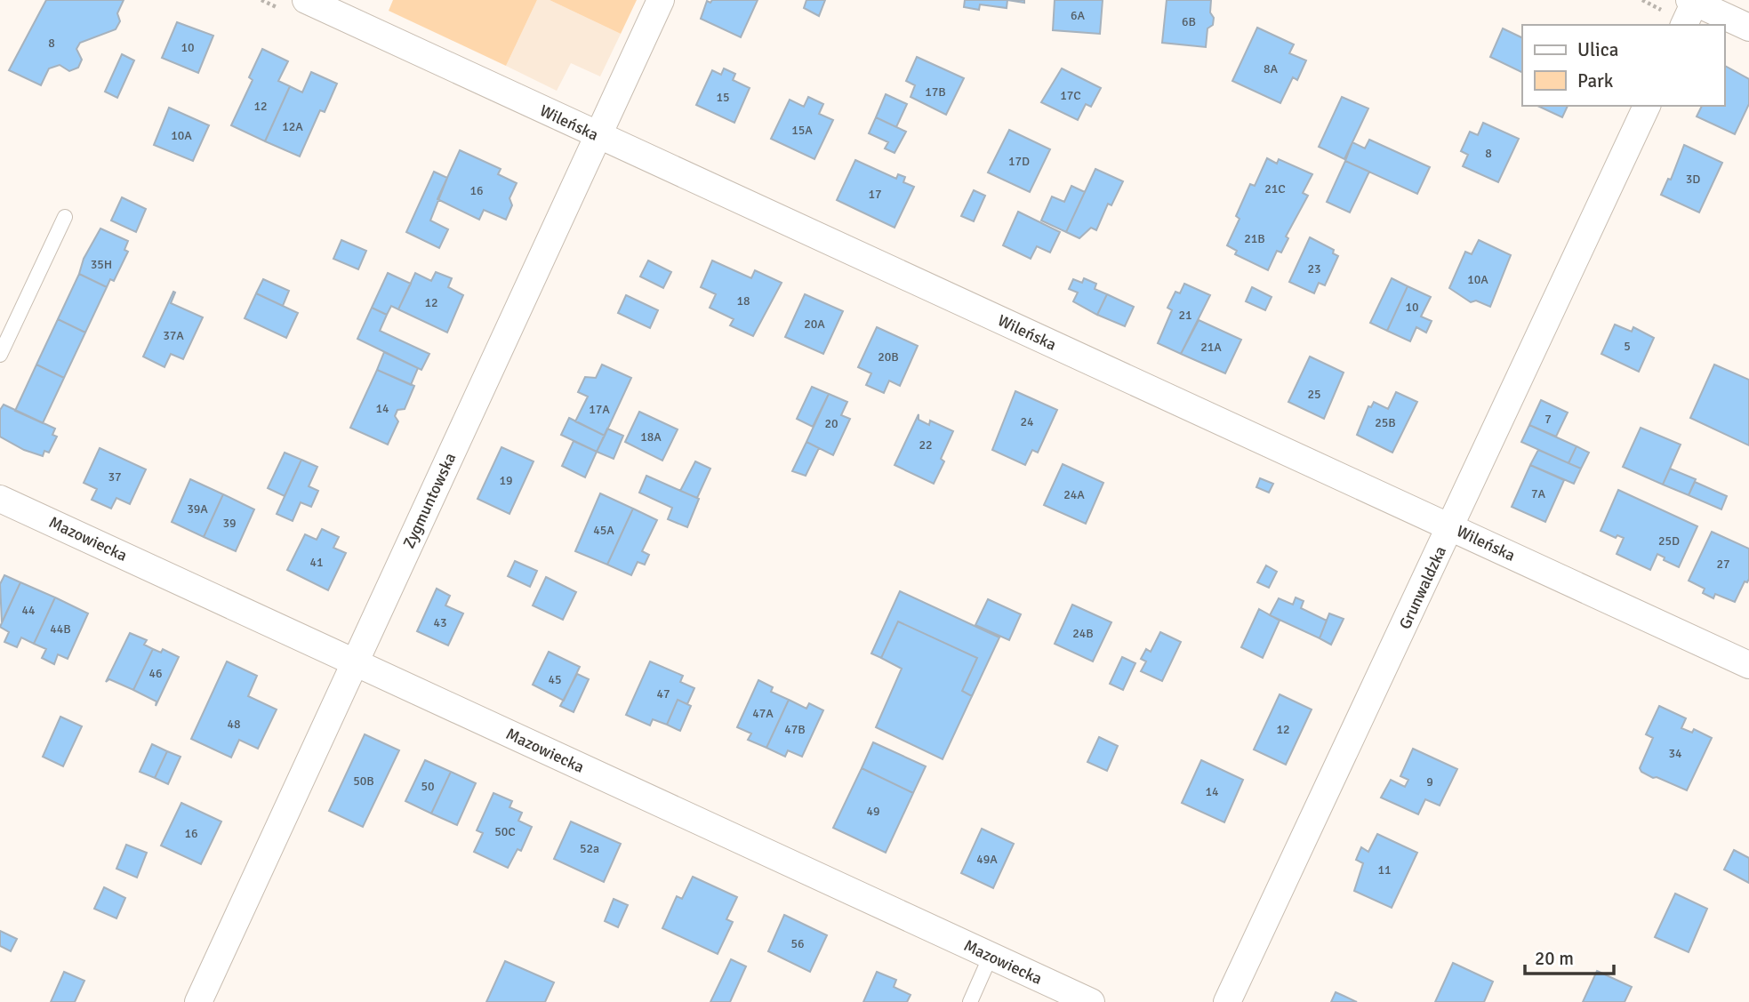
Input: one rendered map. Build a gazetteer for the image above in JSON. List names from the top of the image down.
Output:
{
  "streets": {
    "street": [
      "Wileńska",
      "Zygmuntowska",
      "Mazowiecka",
      "Grunwaldzka"
    ]
  },
  "crossings": [
    ["Wileńska", "Zygmuntowska"],
    ["Wileńska", "Grunwaldzka"],
    ["Zygmuntowska", "Mazowiecka"]
  ],
  "house_numbers": [
    "6A",
    "6B",
    "8",
    "10",
    "8A",
    "17B",
    "17C",
    "15",
    "12",
    "12A",
    "15A",
    "10A",
    "8",
    "17D",
    "3D",
    "21C",
    "16",
    "17",
    "21B",
    "35H",
    "23",
    "10A",
    "18",
    "12",
    "10",
    "21",
    "20A",
    "37A",
    "5",
    "21A",
    "20B",
    "25",
    "14",
    "17A",
    "7",
    "24",
    "25B",
    "20",
    "18A",
    "22",
    "37",
    "19",
    "7A",
    "24A",
    "39A",
    "39",
    "45A",
    "25D",
    "41",
    "27",
    "44",
    "43",
    "44B",
    "24B",
    "46",
    "45",
    "47",
    "47A",
    "48",
    "47B",
    "12",
    "34",
    "50B",
    "9",
    "50",
    "14",
    "49",
    "50C",
    "16",
    "52a",
    "49A",
    "11",
    "56"
  ],
  "legend": ["Ulica", "Park"],
  "scale_bar": "20 m"
}
